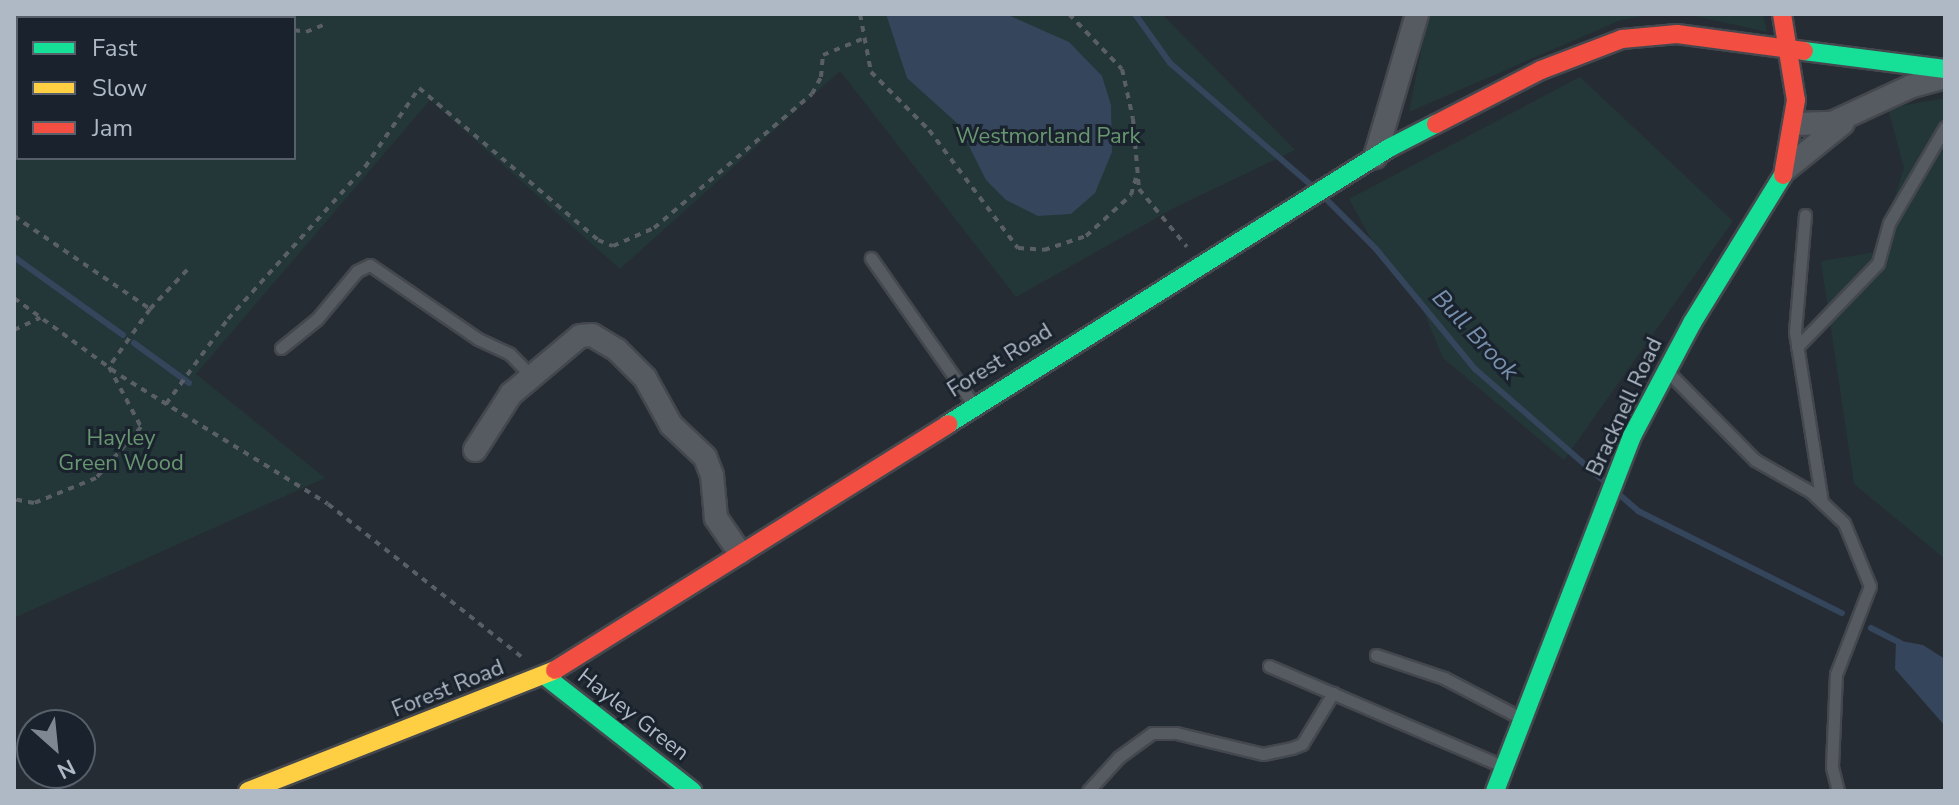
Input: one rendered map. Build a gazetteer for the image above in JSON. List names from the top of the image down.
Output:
{
  "streets": {
    "main road": ["Forest Road", "Bracknell Road", "Hayley Green"]
  },
  "crossings": [
    ["Forest Road", "Bracknell Road"],
    ["Forest Road", "Hayley Green"]
  ],
  "water": ["Bull Brook"],
  "parks": ["Westmorland Park", "Hayley Green Wood"],
  "legend": ["Fast", "Slow", "Jam"],
  "north": "bottom right"
}
